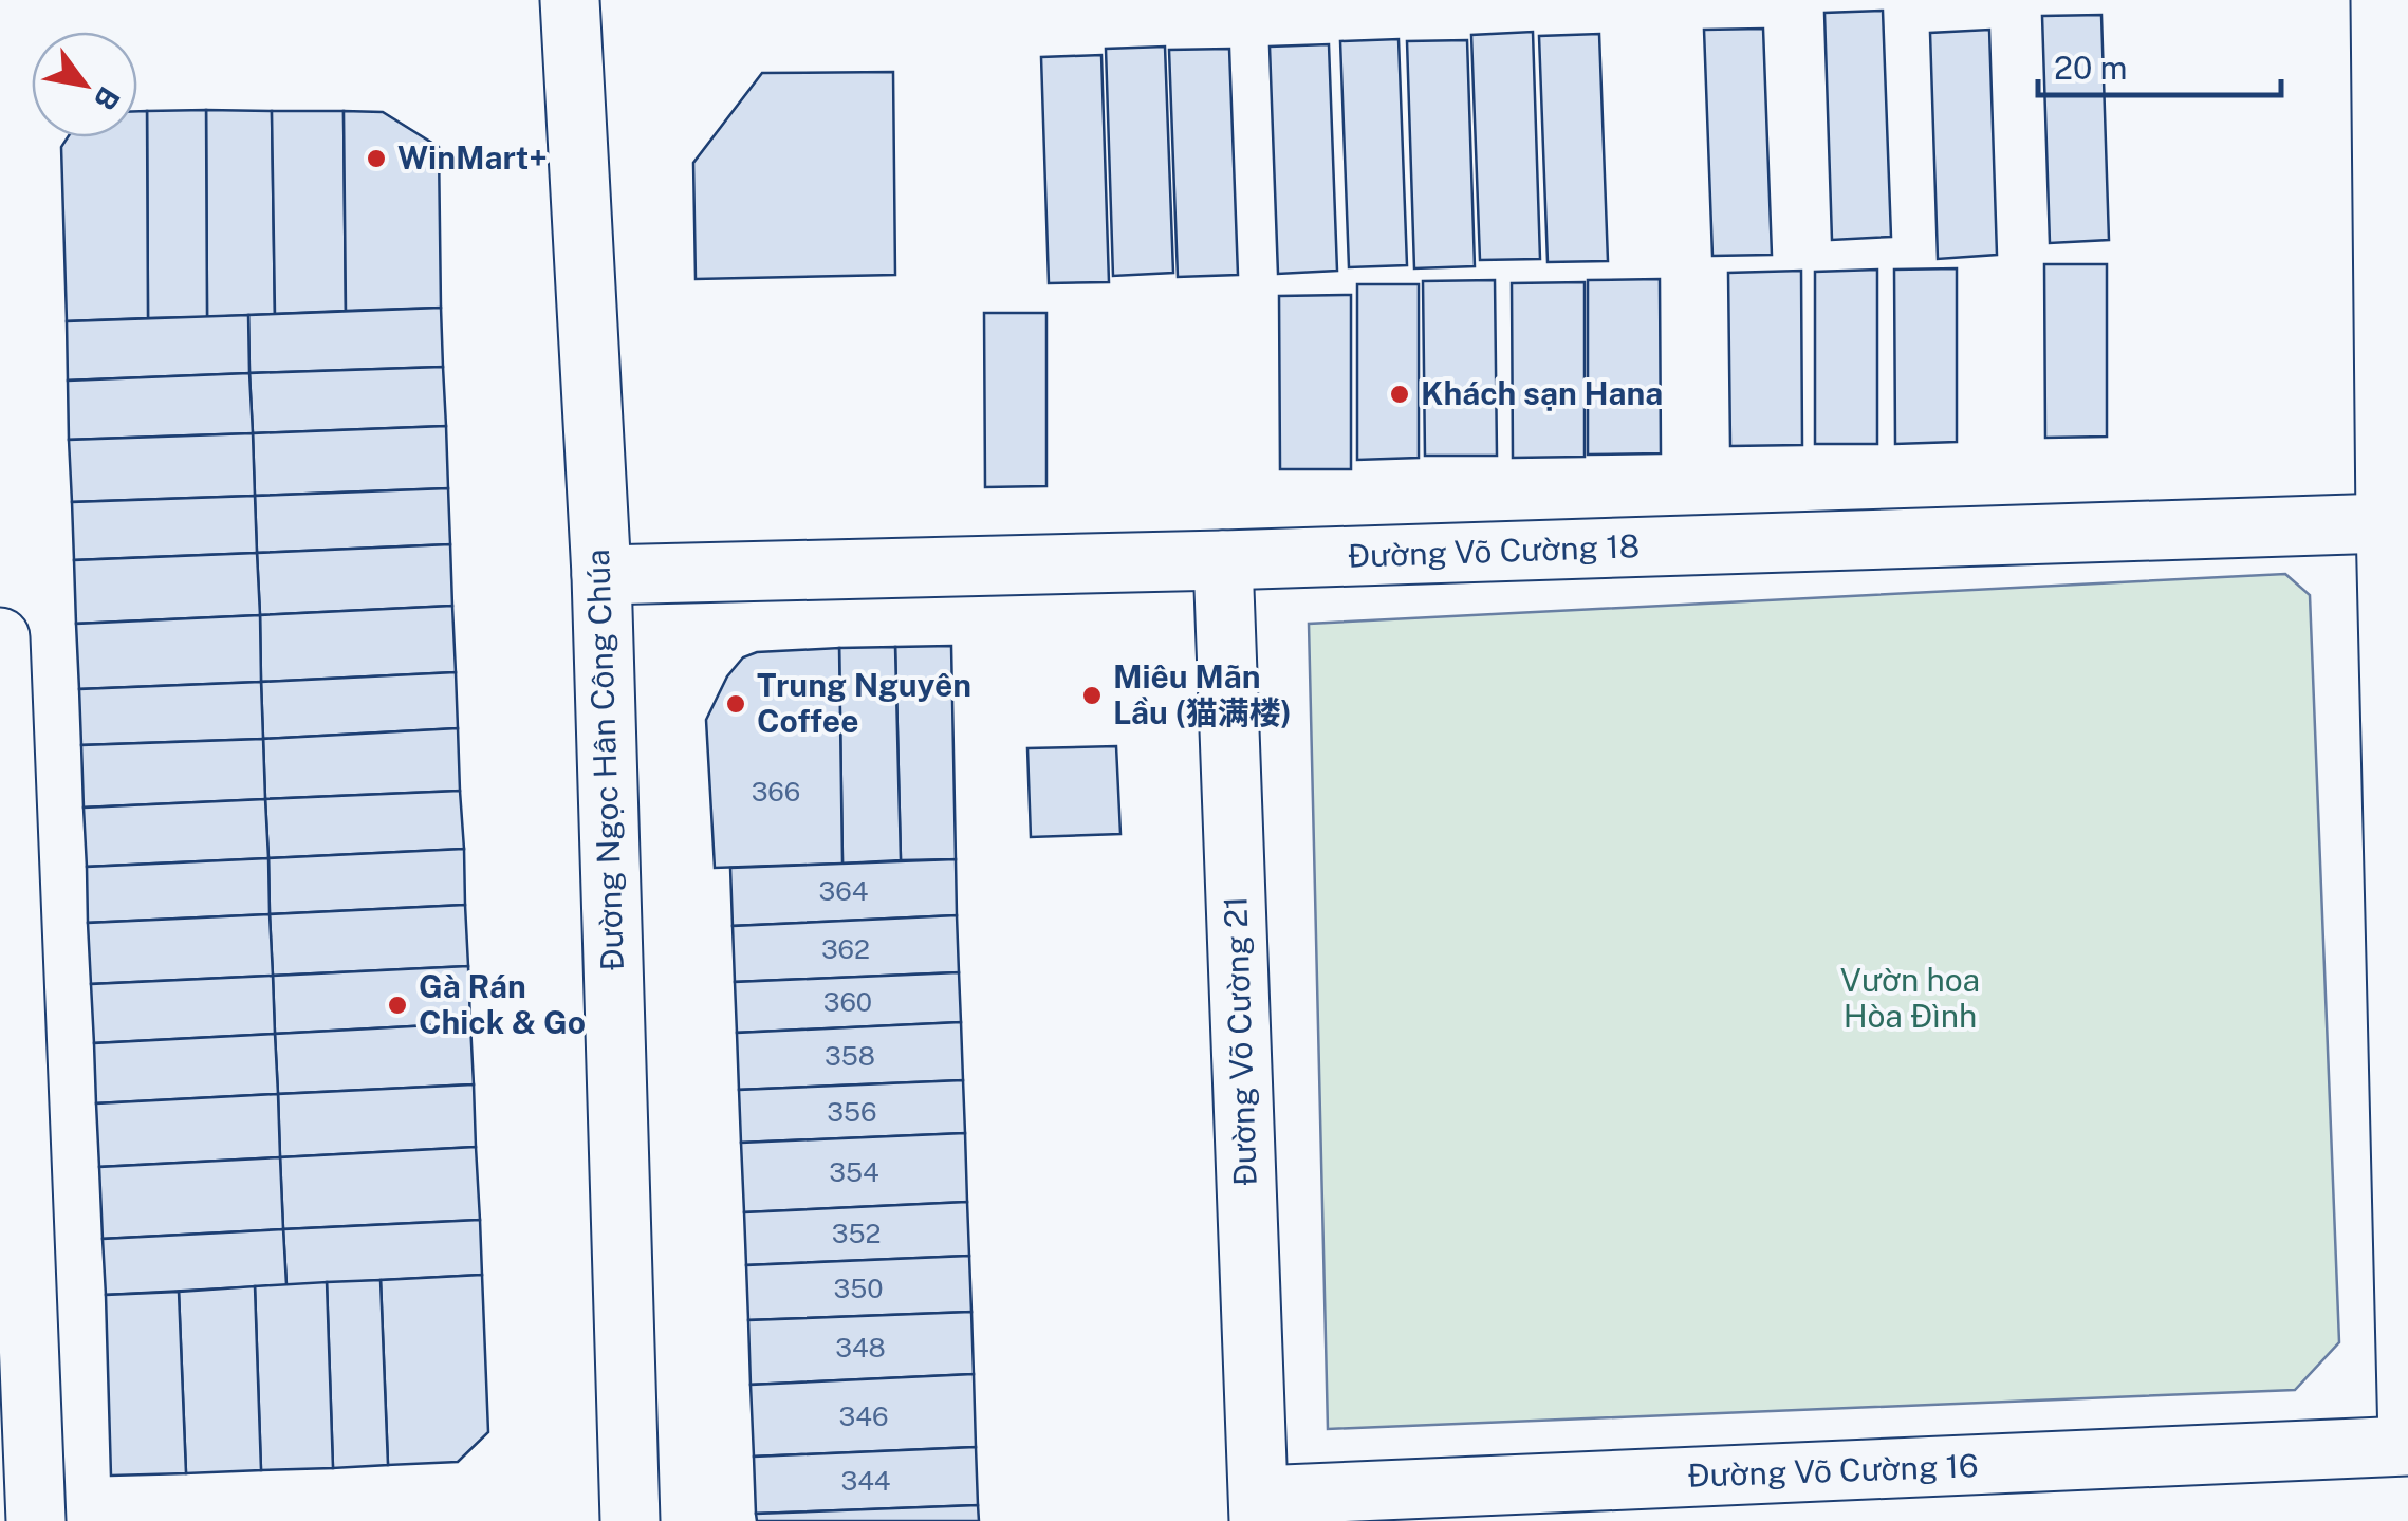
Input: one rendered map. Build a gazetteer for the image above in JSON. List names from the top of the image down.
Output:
{
  "streets": {
    "street": [
      "Đường Võ Cường 18",
      "Đường Ngọc Hân Công Chúa",
      "Đường Võ Cường 21",
      "Đường Võ Cường 16"
    ]
  },
  "crossings": [
    ["Đường Võ Cường 18", "Đường Ngọc Hân Công Chúa"],
    ["Đường Võ Cường 18", "Đường Võ Cường 21"],
    ["Đường Võ Cường 21", "Đường Võ Cường 16"]
  ],
  "parks": ["Vườn hoa Hòa Đình"],
  "places": [
    "WinMart+",
    "Khách sạn Hana",
    "Miêu Mãn Lầu (猫满楼)",
    "Trung Nguyên Coffee",
    "Gà Rán Chick & Go"
  ],
  "house_numbers": [
    "366",
    "364",
    "362",
    "360",
    "358",
    "356",
    "354",
    "352",
    "350",
    "348",
    "346",
    "344"
  ],
  "scale_bar": "20 m",
  "north": "bottom right"
}
